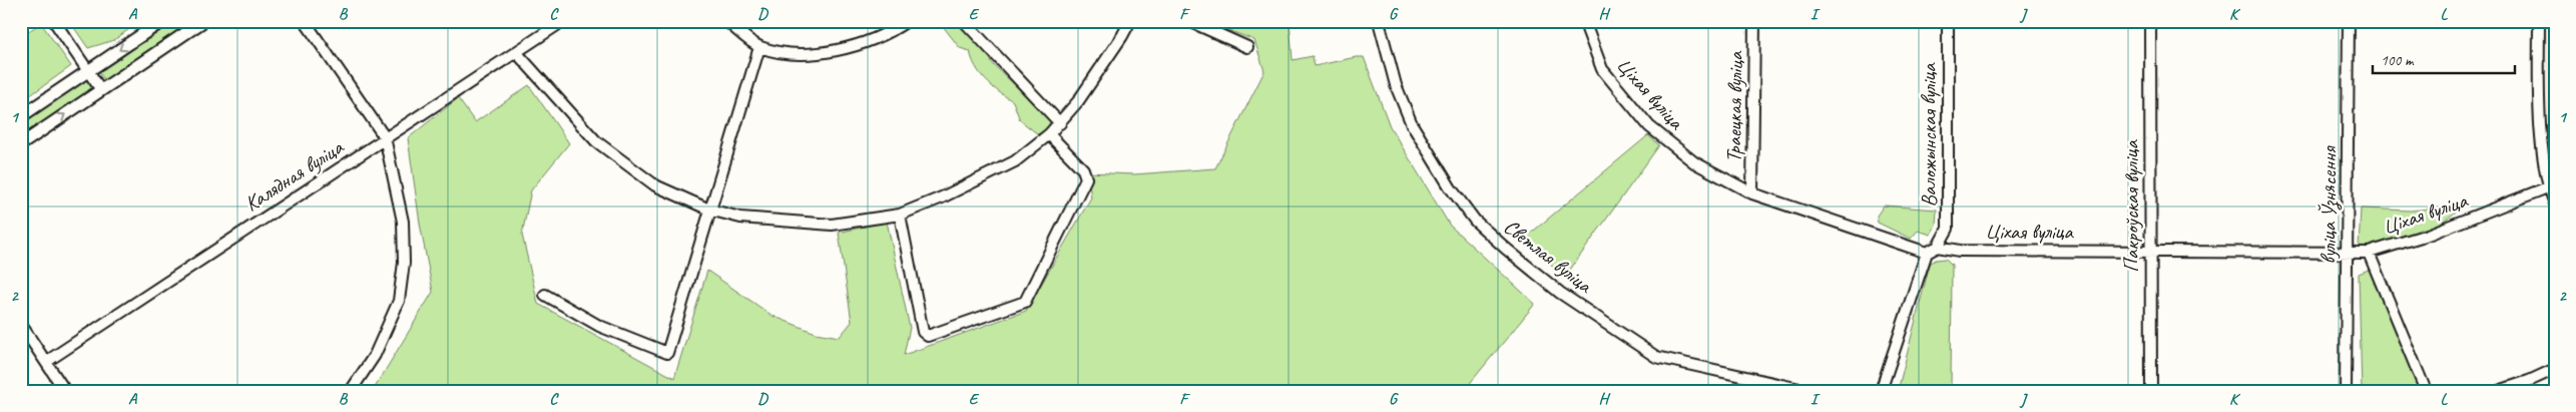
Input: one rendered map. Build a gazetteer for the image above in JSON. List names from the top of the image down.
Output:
{
  "streets": {
    "street": [
      "Ціхая вуліца",
      "Траецкая вуліца",
      "Валожынская вуліца",
      "Калядная вуліца",
      "вуліца Ўзнясення",
      "Пакроўская вуліца",
      "Светлая вуліца"
    ]
  },
  "crossings": [
    ["Ціхая вуліца", "Траецкая вуліца"],
    ["Ціхая вуліца", "Валожынская вуліца"],
    ["Ціхая вуліца", "вуліца Ўзнясення"],
    ["Ціхая вуліца", "Пакроўская вуліца"]
  ],
  "scale_bar": "100 m",
  "grid": {
    "columns": [
      "A",
      "B",
      "C",
      "D",
      "E",
      "F",
      "G",
      "H",
      "I",
      "J",
      "K",
      "L"
    ],
    "rows": ["1", "2"]
  }
}
